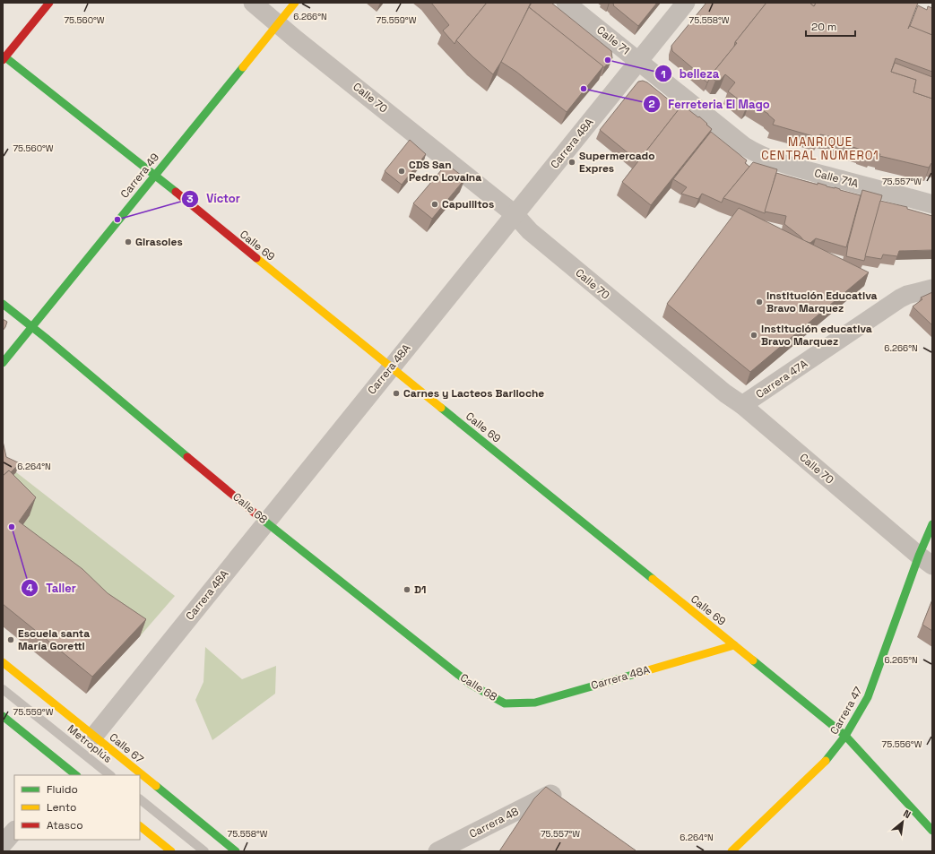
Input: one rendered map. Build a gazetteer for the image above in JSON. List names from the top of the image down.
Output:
{
  "streets": {
    "street": [
      "Calle 71",
      "Calle 70",
      "Carrera 48A",
      "Carrera 49",
      "Calle 71A",
      "Calle 69",
      "Carrera 47A",
      "Calle 68",
      "Carrera 47",
      "Calle 67",
      "Carrera 48"
    ],
    "lane": ["Metroplús"]
  },
  "crossings": [
    ["Calle 71", "Carrera 48A"],
    ["Calle 71", "Calle 71A"],
    ["Calle 70", "Carrera 48A"],
    ["Calle 70", "Carrera 49"],
    ["Calle 70", "Carrera 47A"],
    ["Calle 70", "Carrera 47"],
    ["Carrera 48A", "Calle 69"],
    ["Carrera 48A", "Calle 68"],
    ["Carrera 48A", "Calle 67"],
    ["Carrera 49", "Calle 69"],
    ["Carrera 49", "Calle 68"],
    ["Calle 69", "Carrera 47"]
  ],
  "districts": ["MANRIQUE CENTRAL NUMERO1"],
  "places": [
    "belleza",
    "Ferreteria El Mago",
    "Supermercado Expres",
    "CDS San Pedro Lovaina",
    "Capullitos",
    "Víctor",
    "Girasoles",
    "Institución Educativa Bravo Marquez",
    "Institución educativa Bravo Marquez",
    "Carnes y Lacteos Bariloche",
    "Taller",
    "D1",
    "Escuela santa María Goretti"
  ],
  "legend": ["Fluido", "Lento", "Atasco"],
  "scale_bar": "20 m",
  "north": "top right",
  "coordinates": [
    "6.266°N",
    "75.560°W",
    "75.559°W",
    "75.558°W",
    "75.557°W",
    "6.264°N",
    "6.265°N",
    "75.556°W"
  ]
}
